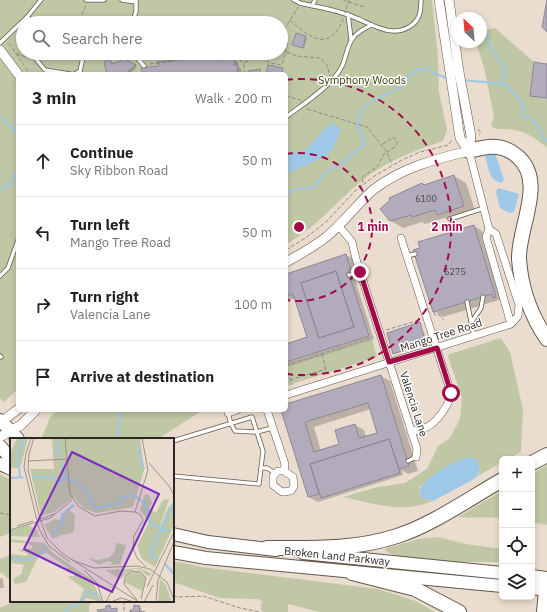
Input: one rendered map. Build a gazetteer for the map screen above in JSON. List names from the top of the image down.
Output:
{
  "streets": {
    "main road": ["Broken Land Parkway"],
    "street": ["Mango Tree Road", "Valencia Lane"]
  },
  "crossings": [
    ["Mango Tree Road", "Valencia Lane"]
  ],
  "parks": ["Symphony Woods"],
  "house_numbers": ["6100", "6275"],
  "north": "top left",
  "page": {
    "search": "Search here",
    "heading": ["3 min", "Walk · 200 m"],
    "list": [
      ["Continue", "Sky Ribbon Road", "50 m"],
      ["Turn left", "Mango Tree Road", "50 m"],
      ["Turn right", "Valencia Lane", "100 m"],
      "Arrive at destination"
    ],
    "map_buttons": ["+", "−"]
  },
  "rings": ["1 min", "2 min"]
}
